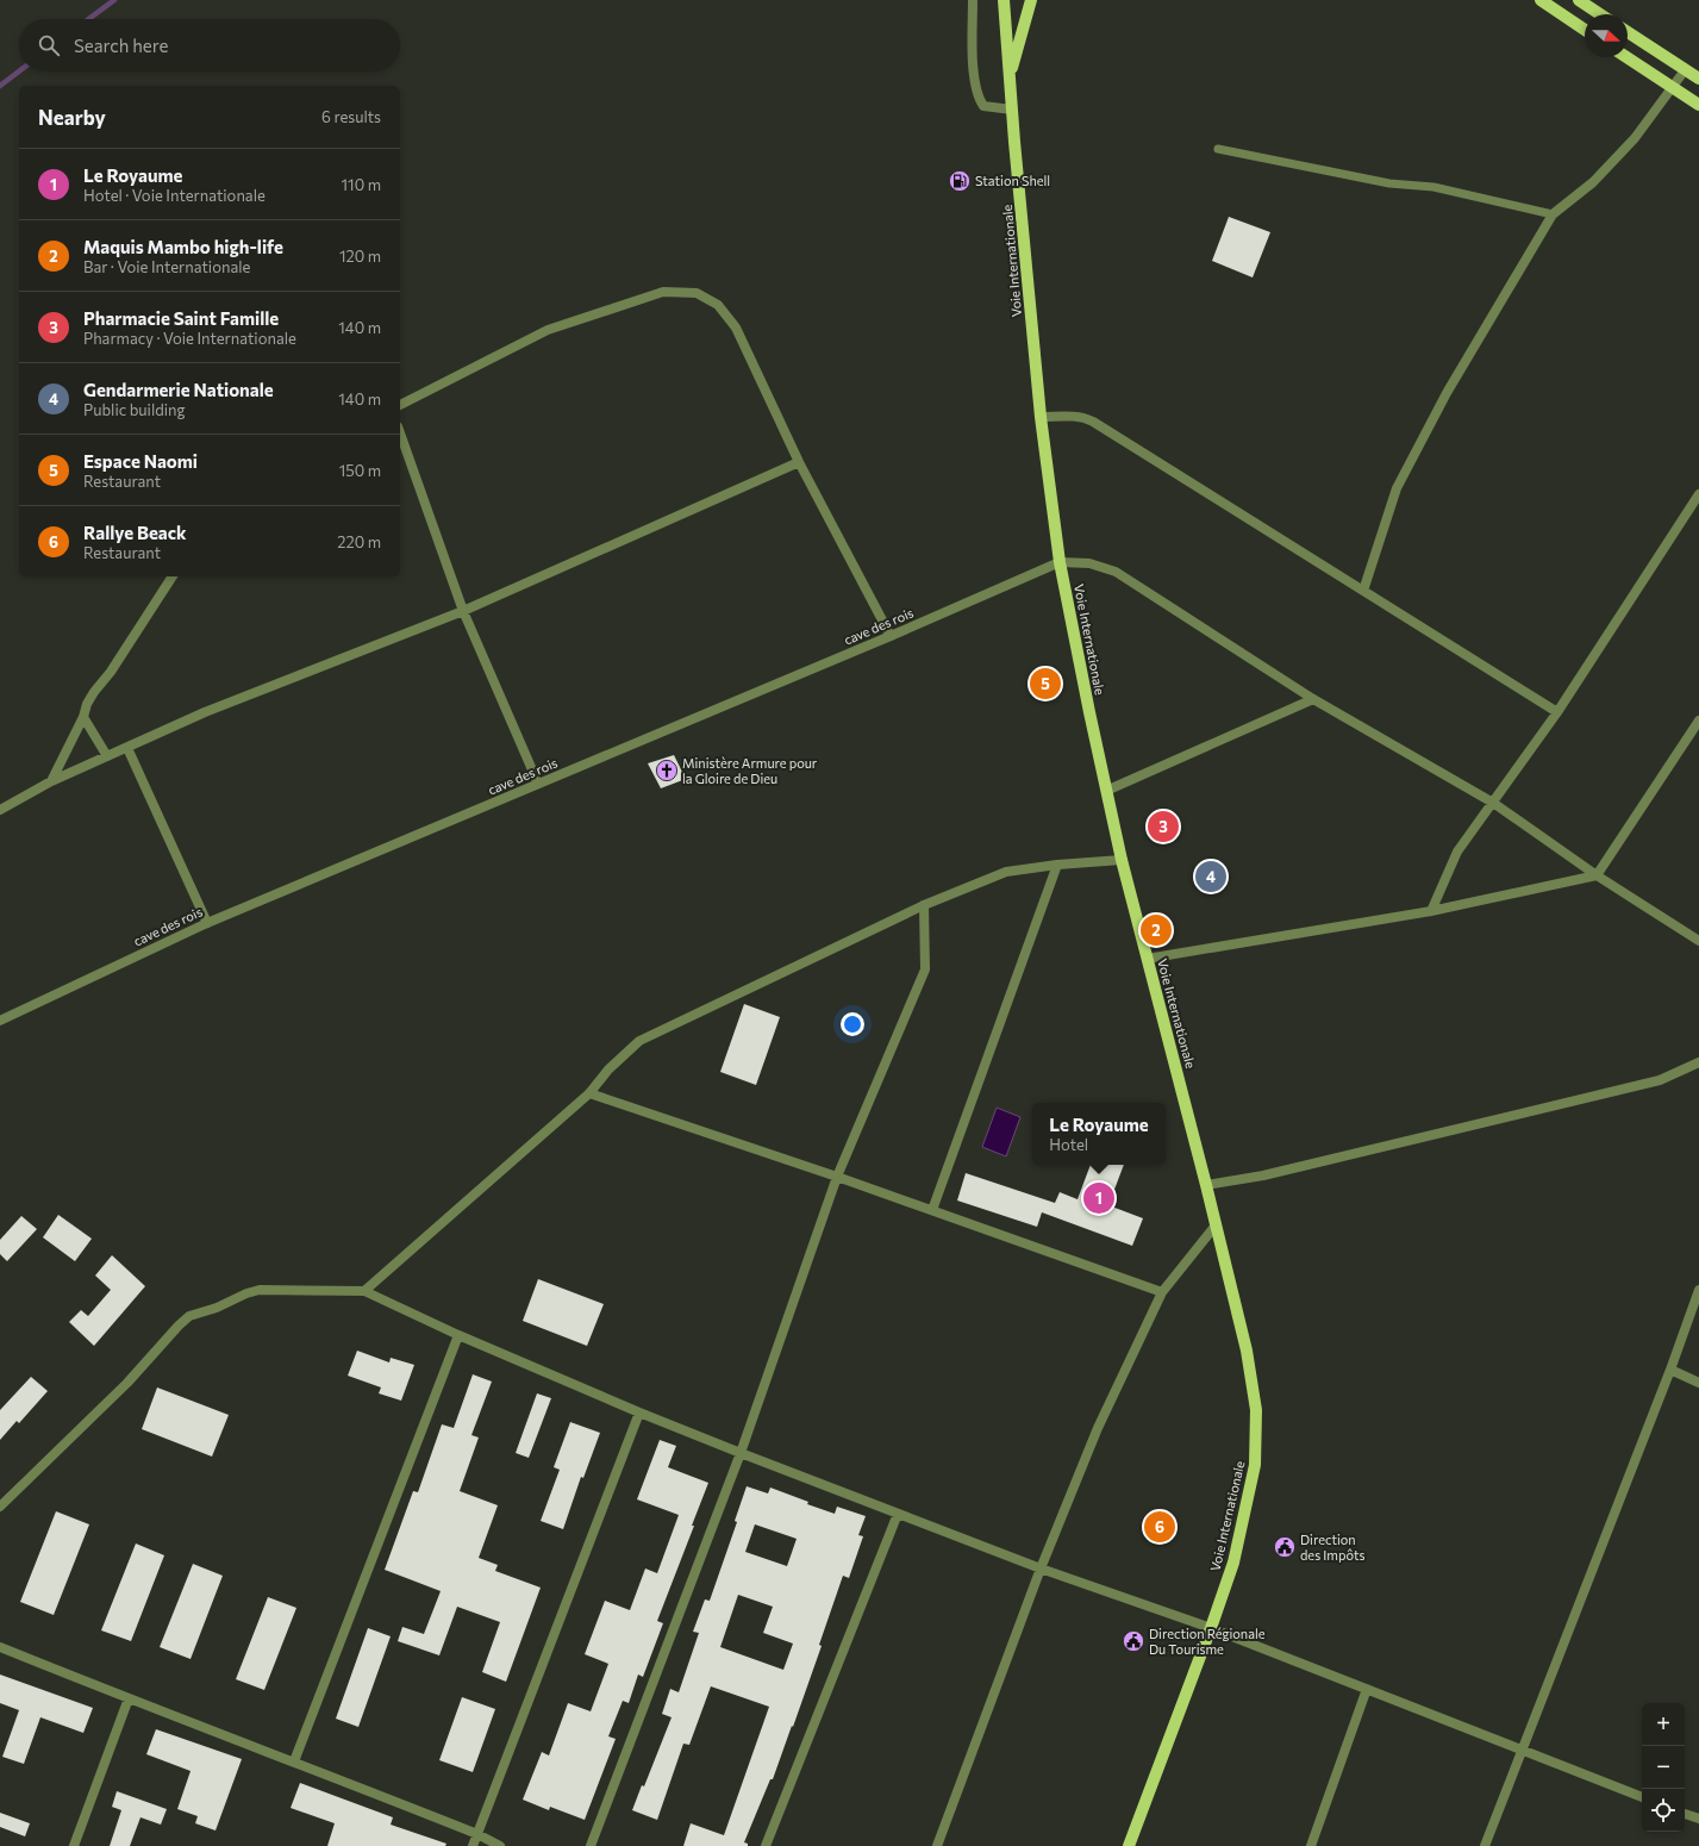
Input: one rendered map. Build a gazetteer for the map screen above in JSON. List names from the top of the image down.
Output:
{
  "streets": {
    "main road": ["Voie Internationale"],
    "street": ["cave des rois"]
  },
  "crossings": [
    ["Voie Internationale", "cave des rois"]
  ],
  "places": {
    "fuel station": ["Station Shell"],
    "church": ["Ministère Armure pour la Gloire de Dieu"],
    "public building": ["Direction des Impôts", "Direction Régionale Du Tourisme"]
  },
  "north": "right",
  "page": {
    "search": "Search here",
    "heading": ["Nearby", "6 results"],
    "list": [
      {
        "mark": "1",
        "name": "Le Royaume",
        "note": "Hotel · Voie Internationale",
        "value": "110 m"
      },
      {
        "mark": "2",
        "name": "Maquis Mambo high-life",
        "note": "Bar · Voie Internationale",
        "value": "120 m"
      },
      {
        "mark": "3",
        "name": "Pharmacie Saint Famille",
        "note": "Pharmacy · Voie Internationale",
        "value": "140 m"
      },
      {
        "mark": "4",
        "name": "Gendarmerie Nationale",
        "note": "Public building",
        "value": "140 m"
      },
      {
        "mark": "5",
        "name": "Espace Naomi",
        "note": "Restaurant",
        "value": "150 m"
      },
      {
        "mark": "6",
        "name": "Rallye Beack",
        "note": "Restaurant",
        "value": "220 m"
      }
    ],
    "pins": [
      "5",
      "3",
      "4",
      "2",
      "1",
      "6"
    ],
    "popup": ["Le Royaume", "Hotel"],
    "map_buttons": ["+", "−"]
  }
}
